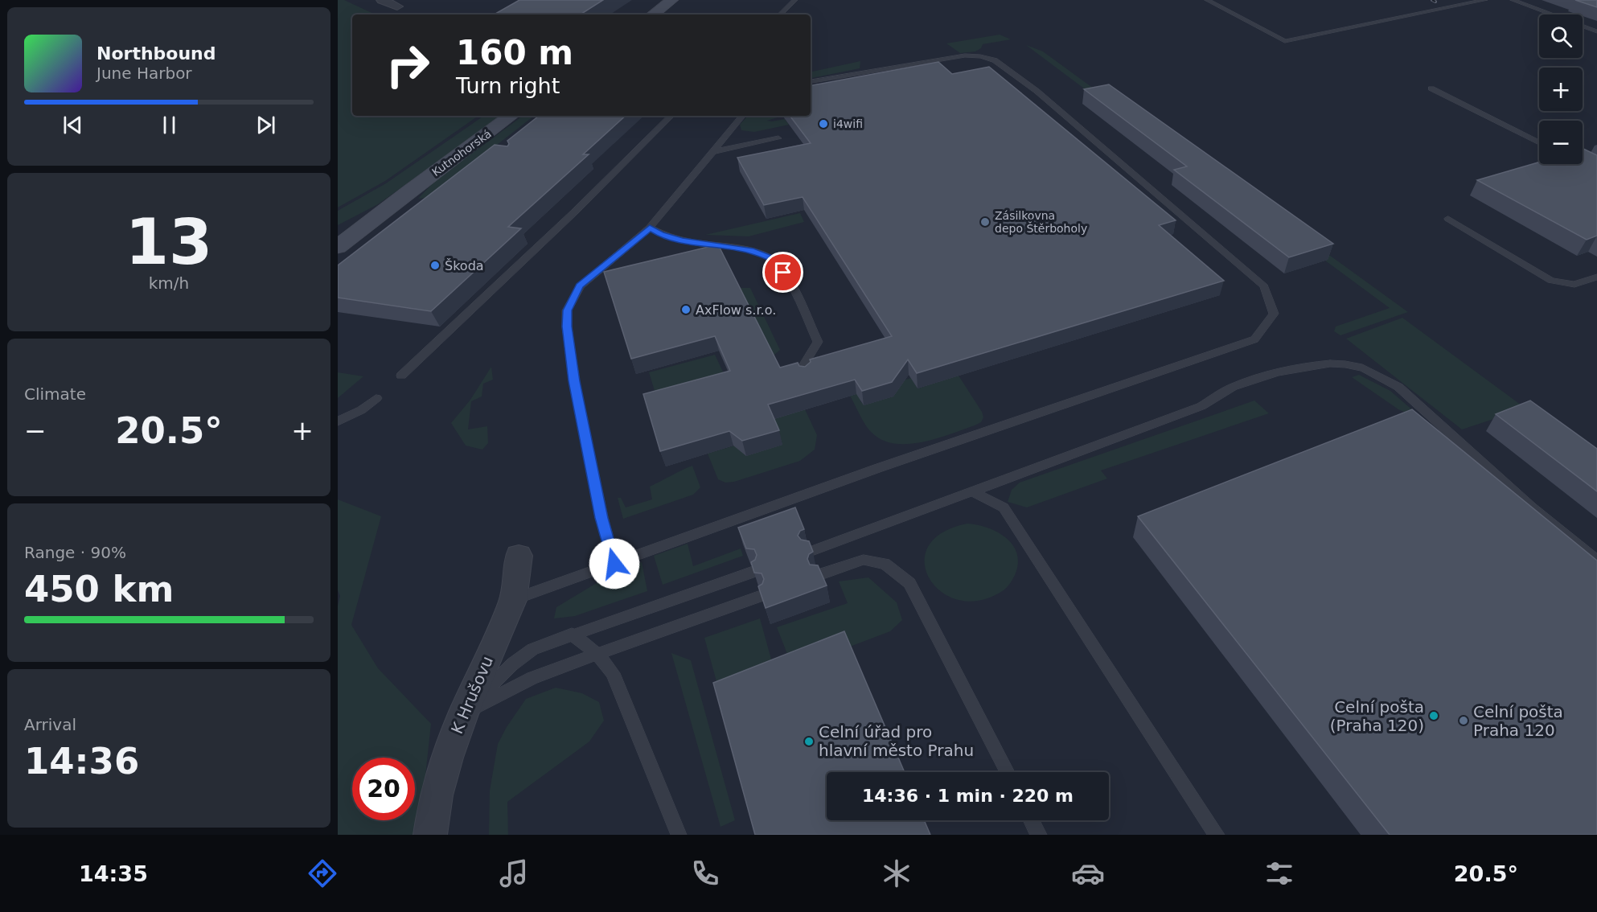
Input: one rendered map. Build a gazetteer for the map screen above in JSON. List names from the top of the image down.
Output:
{
  "streets": {
    "main road": ["Kutnohorská"],
    "street": ["K Hrušovu"]
  },
  "places": [
    "i4wifi",
    "Zásilkovna depo Štěrboholy",
    "Škoda",
    "AxFlow s.r.o.",
    "Celní pošta (Praha 120)",
    "Celní pošta Praha 120",
    "Celní úřad pro hlavní město Prahu"
  ],
  "page": {
    "map_buttons": ["+", "−"],
    "turn": ["160 m", "Turn right"],
    "song": ["Northbound", "June Harbor"],
    "tile": [
      ["13", "km/h"],
      "Climate",
      ["Range · 90%", "450 km"],
      ["Arrival", "14:36"]
    ],
    "heat": ["−", "20.5°", "+"],
    "limit": "20",
    "trip": "14:36 · 1 min · 220 m",
    "tabs": ["14:35", "20.5°"]
  }
}
